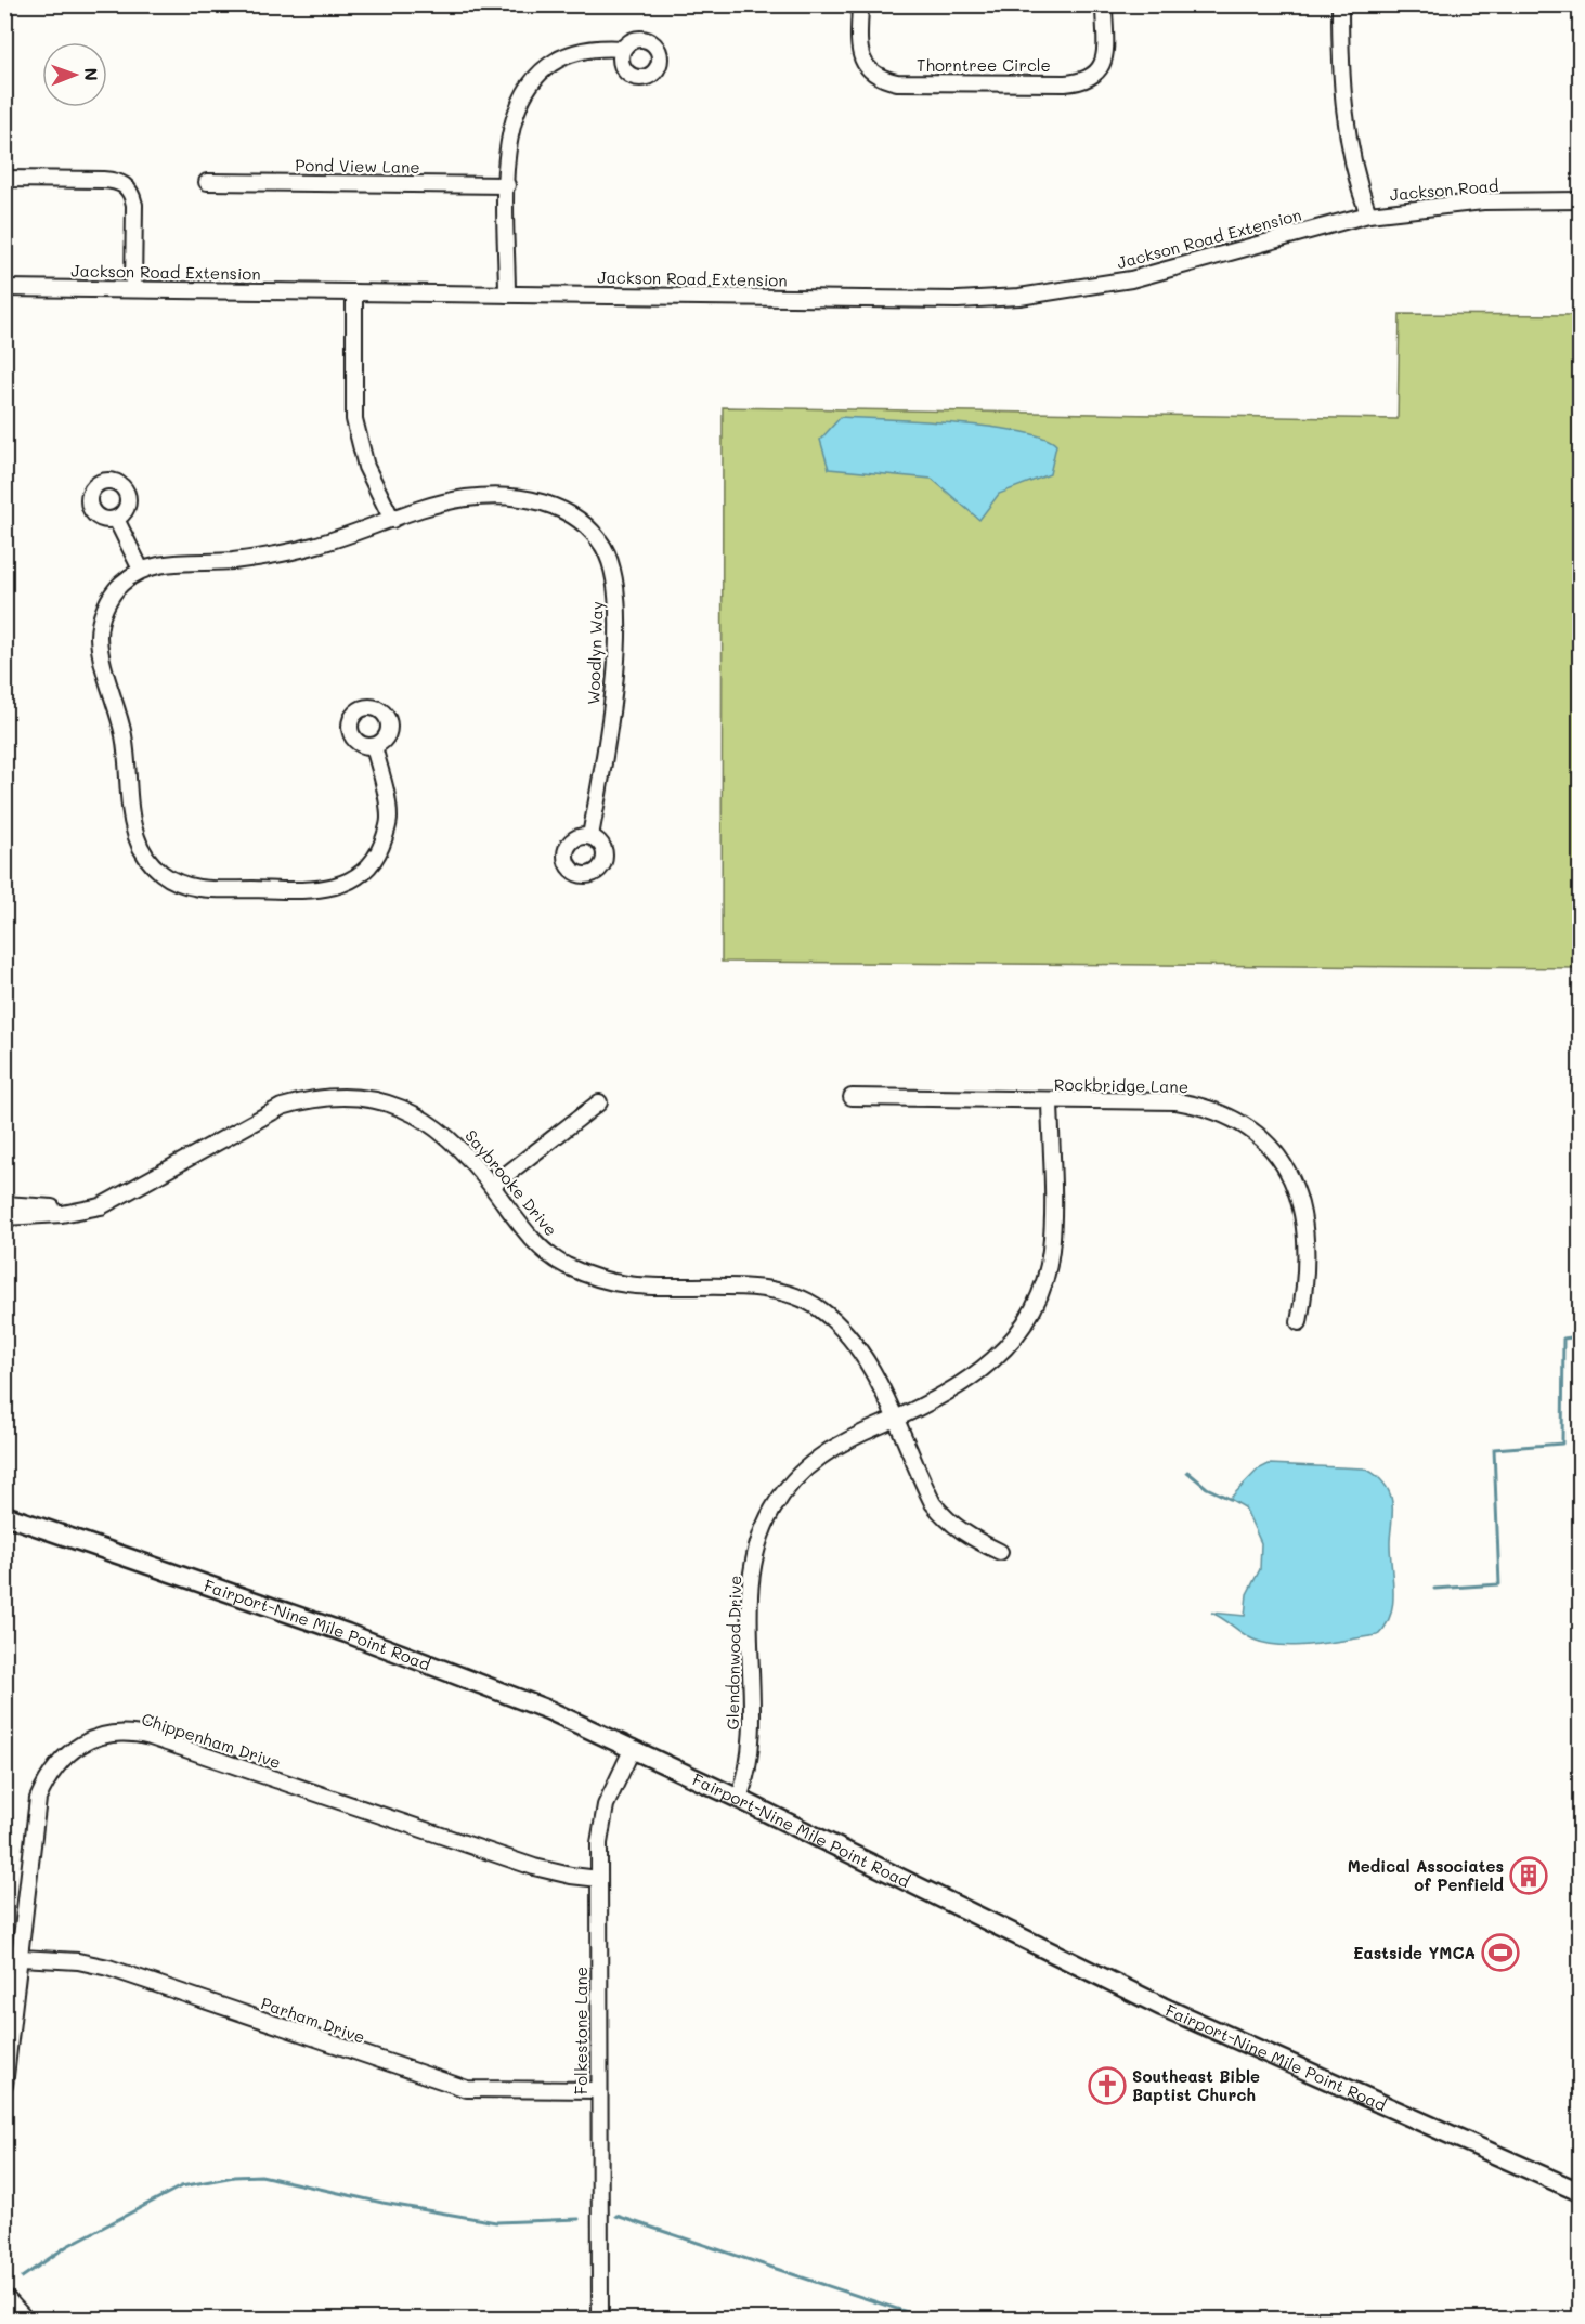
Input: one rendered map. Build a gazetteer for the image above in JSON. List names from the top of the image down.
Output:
{
  "streets": {
    "main road": ["Fairport-Nine Mile Point Road"],
    "street": [
      "Thorntree Circle",
      "Pond View Lane",
      "Jackson Road",
      "Jackson Road Extension",
      "Woodlyn Way",
      "Rockbridge Lane",
      "Saybrooke Drive",
      "Glendonwood Drive",
      "Chippenham Drive",
      "Parham Drive",
      "Folkestone Lane"
    ]
  },
  "crossings": [
    ["Jackson Road", "Jackson Road Extension"],
    ["Rockbridge Lane", "Glendonwood Drive"],
    ["Saybrooke Drive", "Glendonwood Drive"],
    ["Fairport-Nine Mile Point Road", "Glendonwood Drive"],
    ["Fairport-Nine Mile Point Road", "Folkestone Lane"],
    ["Chippenham Drive", "Parham Drive"],
    ["Chippenham Drive", "Folkestone Lane"],
    ["Parham Drive", "Folkestone Lane"]
  ],
  "places": {
    "building": ["Medical Associates of Penfield"],
    "sports": ["Eastside YMCA"],
    "church": ["Southeast Bible Baptist Church"]
  },
  "north": "right"
}
